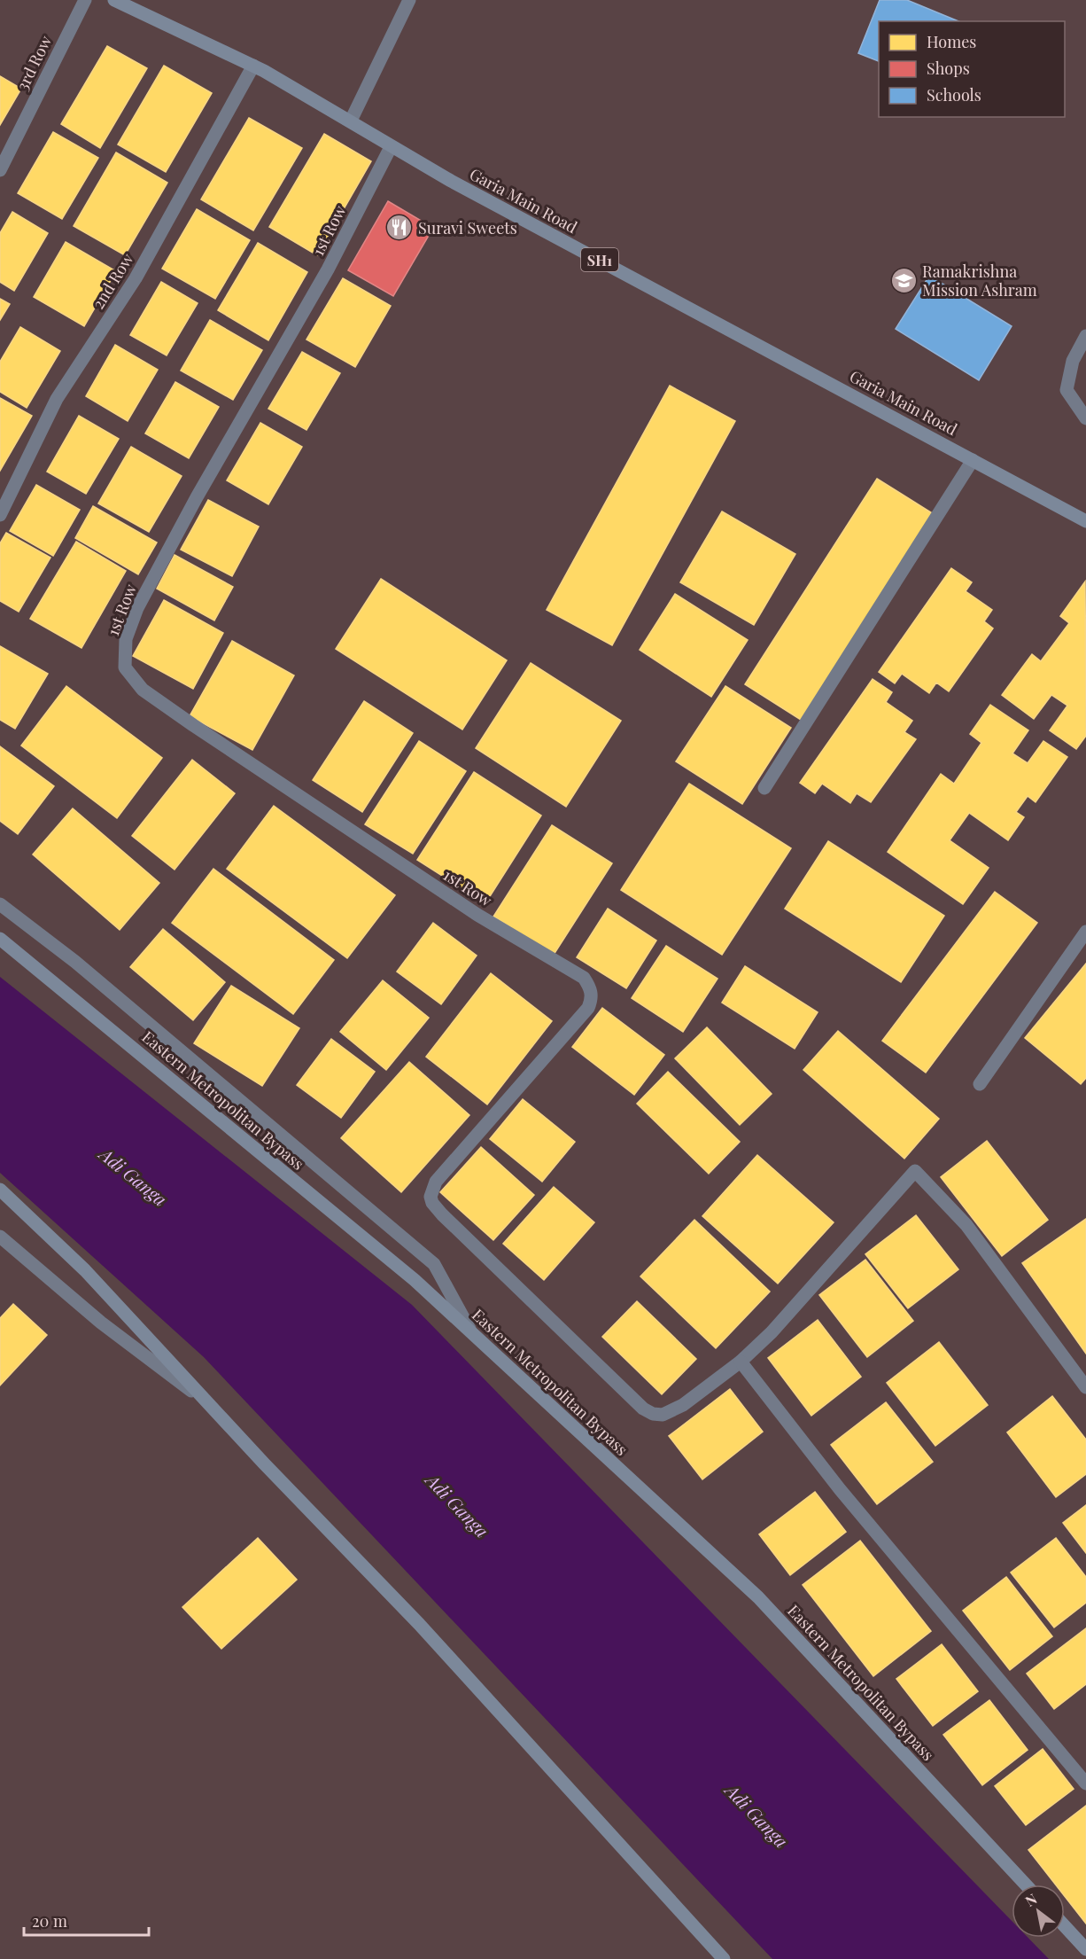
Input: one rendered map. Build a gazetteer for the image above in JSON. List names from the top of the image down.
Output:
{
  "streets": {
    "main road": ["Garia Main Road", "SH1", "Eastern Metropolitan Bypass"],
    "street": ["3rd Row", "1st Row", "2nd Row"]
  },
  "crossings": [
    ["Garia Main Road", "1st Row"],
    ["Garia Main Road", "2nd Row"]
  ],
  "water": ["Adi Ganga"],
  "places": {
    "restaurant": ["Suravi Sweets"],
    "school or university": ["Ramakrishna Mission Ashram"]
  },
  "legend": ["Homes", "Shops", "Schools"],
  "scale_bar": "20 m",
  "north": "top left"
}
